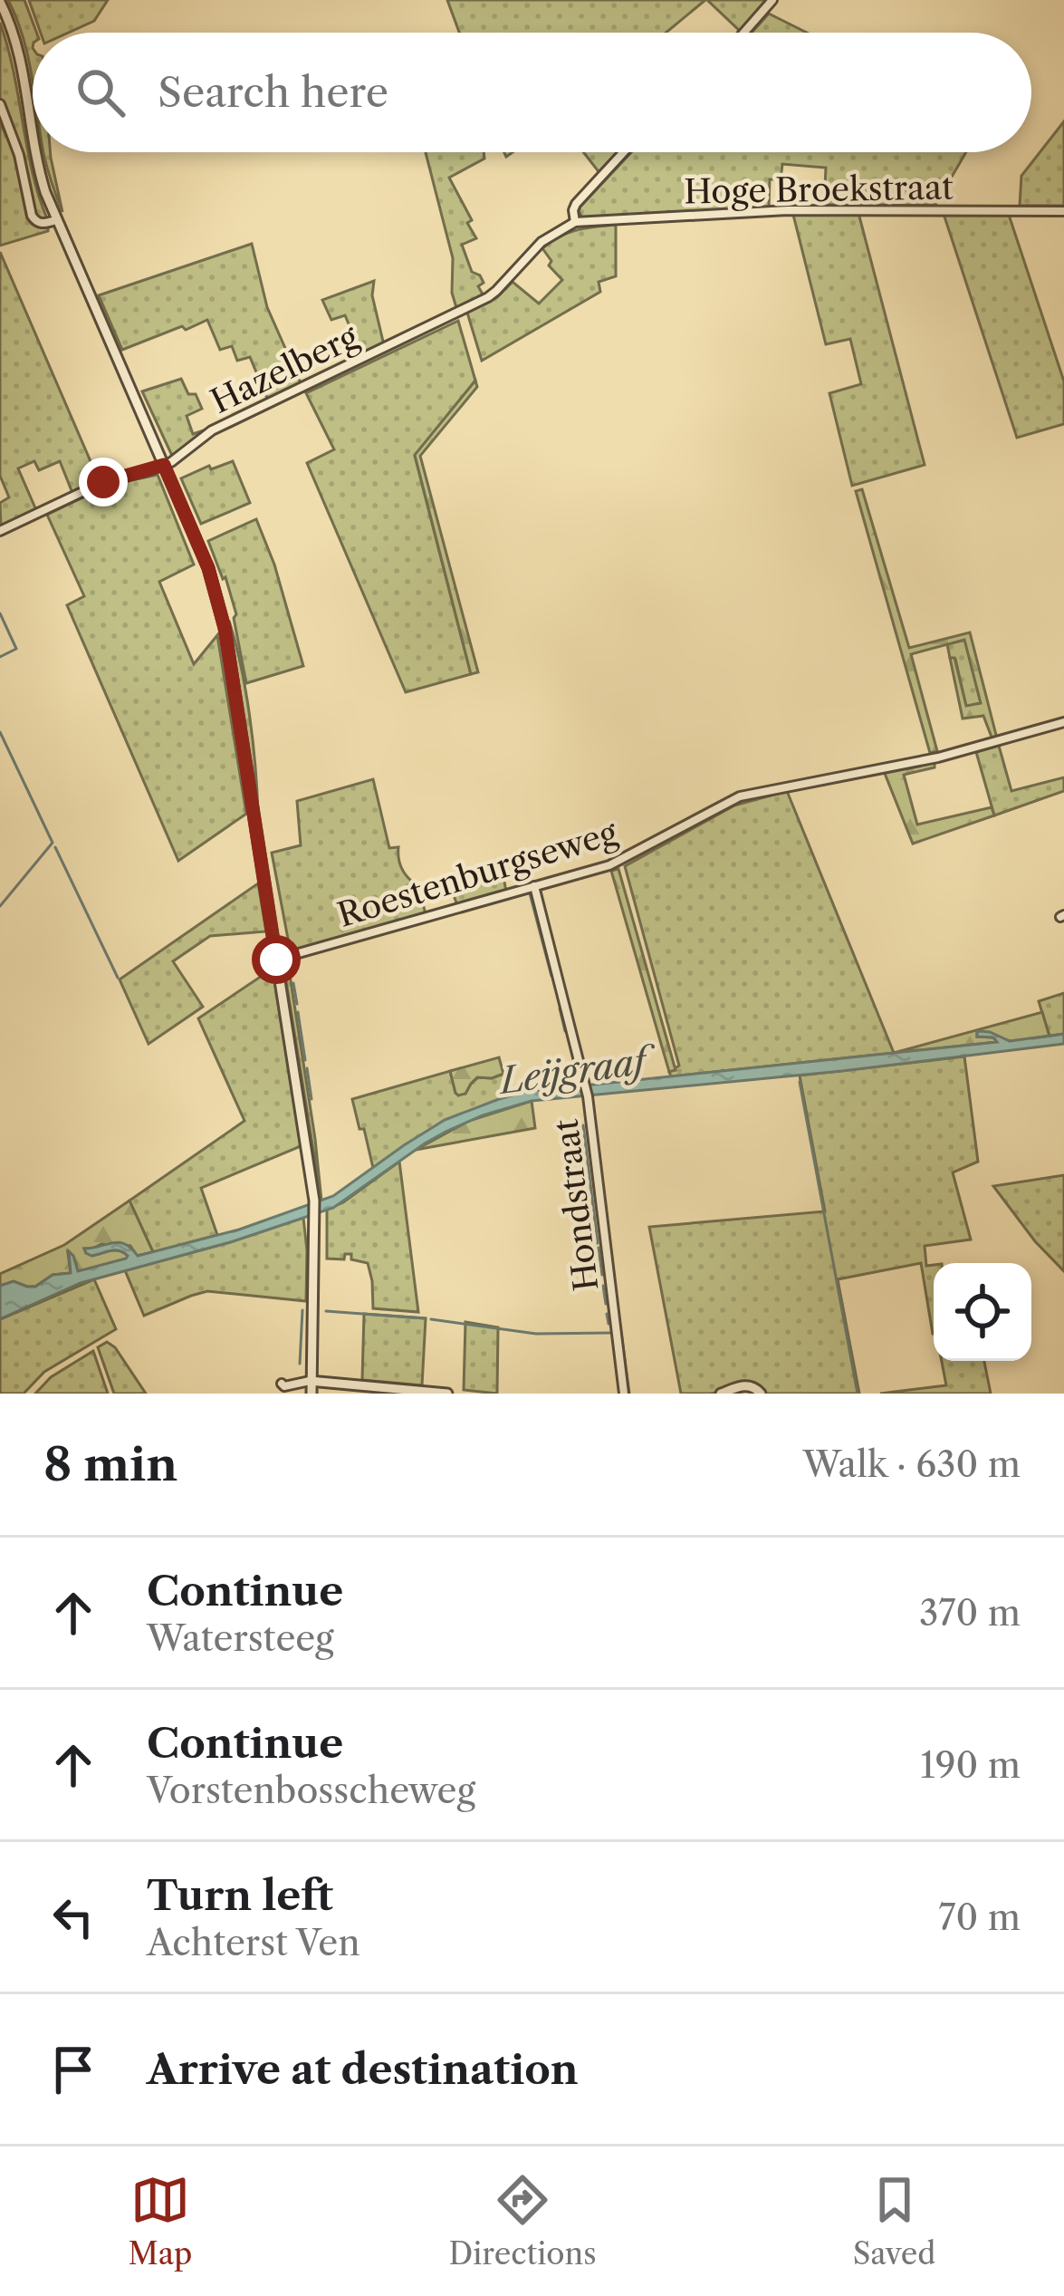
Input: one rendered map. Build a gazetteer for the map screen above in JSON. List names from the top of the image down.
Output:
{
  "streets": {
    "street": [
      "Hoge Broekstraat",
      "Hazelberg",
      "Roestenburgseweg",
      "Hondstraat"
    ]
  },
  "crossings": [
    ["Hoge Broekstraat", "Hazelberg"],
    ["Roestenburgseweg", "Hondstraat"]
  ],
  "water": ["Leijgraaf"],
  "page": {
    "search": "Search here",
    "heading": ["8 min", "Walk · 630 m"],
    "list": [
      ["Continue", "Watersteeg", "370 m"],
      ["Continue", "Vorstenbosscheweg", "190 m"],
      ["Turn left", "Achterst Ven", "70 m"],
      "Arrive at destination"
    ],
    "nav": ["Map", "Directions", "Saved"]
  }
}
